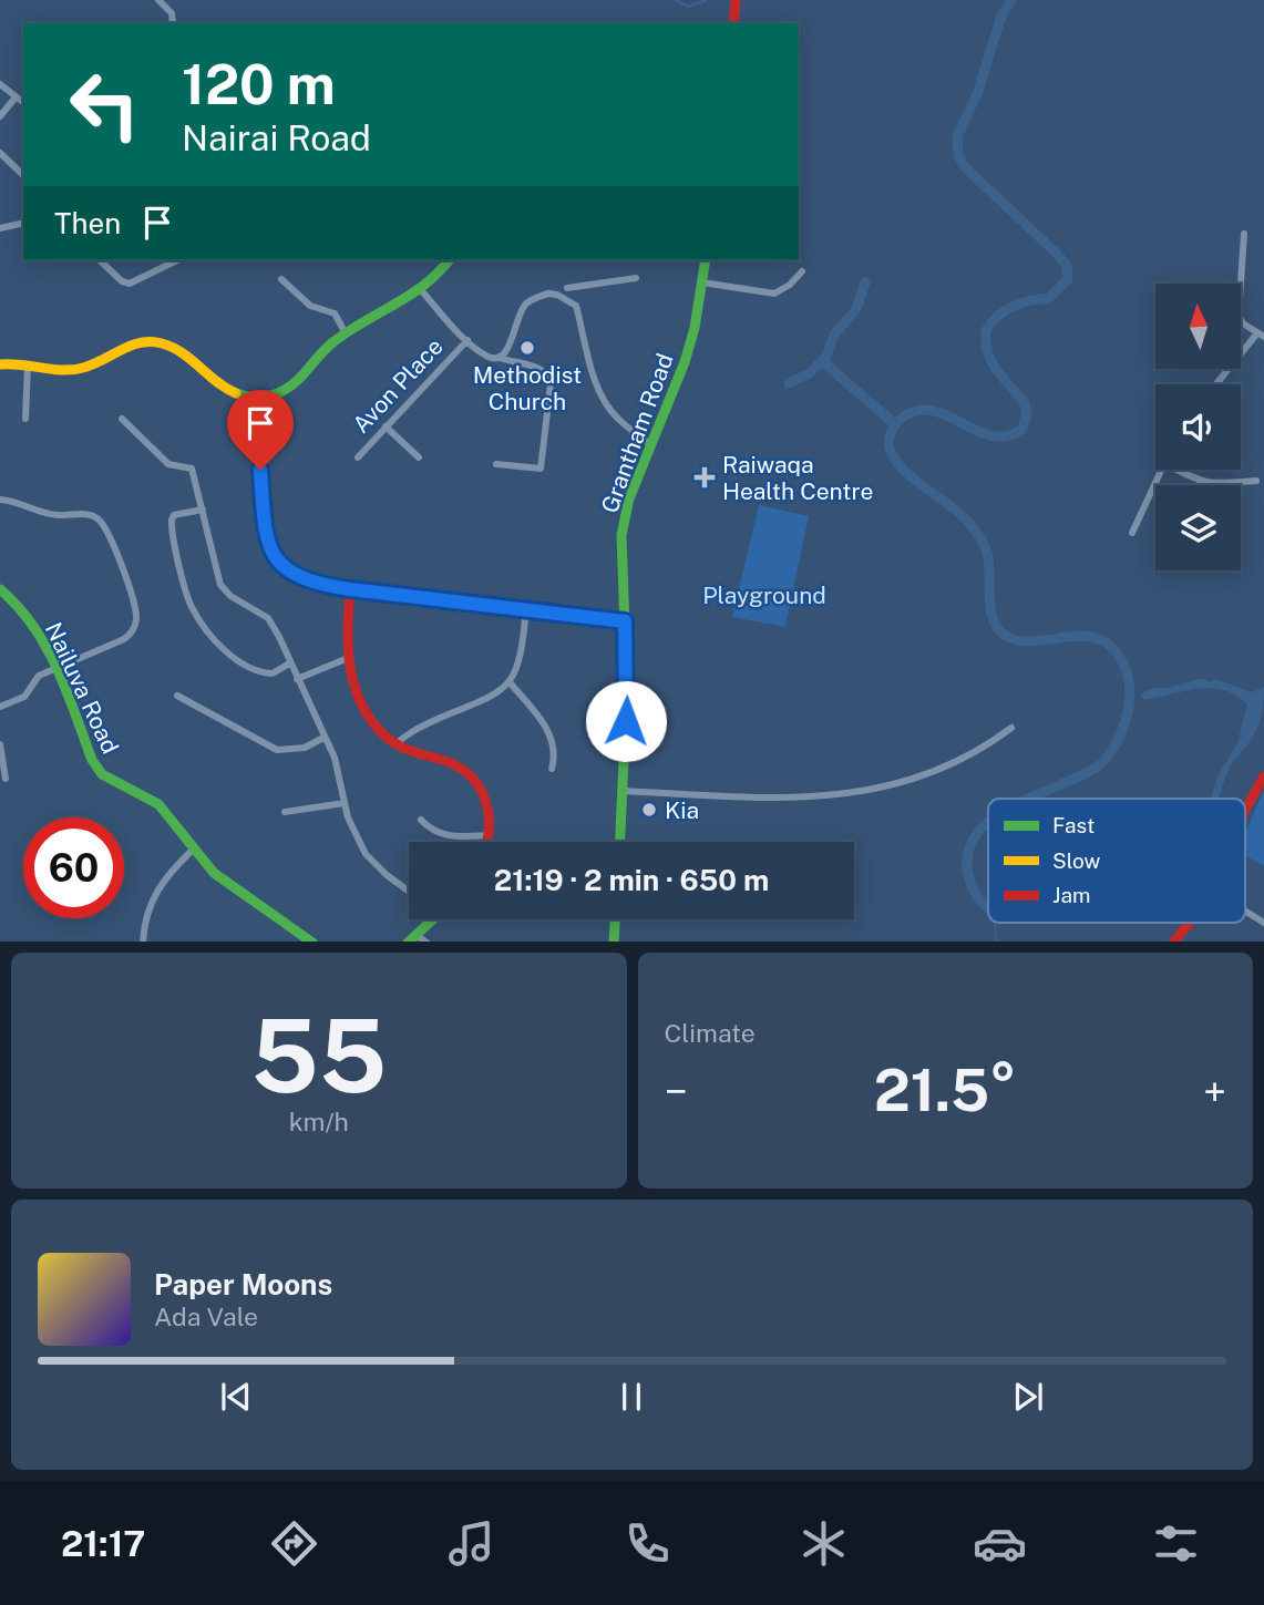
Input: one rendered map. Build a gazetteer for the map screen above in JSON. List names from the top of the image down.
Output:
{
  "streets": {
    "main road": ["Grantham Road", "Nailuva Road"],
    "street": ["Avon Place"]
  },
  "parks": ["Playground"],
  "places": {
    "other": ["Methodist Church", "Kia"],
    "health": ["Raiwaqa Health Centre"]
  },
  "legend": ["Fast", "Slow", "Jam"],
  "north": "top",
  "page": {
    "turn": ["120 m", "Nairai Road"],
    "then": "Then",
    "limit": "60",
    "trip": "21:19 · 2 min · 650 m",
    "tile": [
      ["55", "km/h"],
      "Climate"
    ],
    "heat": ["−", "21.5°", "+"],
    "song": ["Paper Moons", "Ada Vale"],
    "tabs": "21:17"
  }
}
